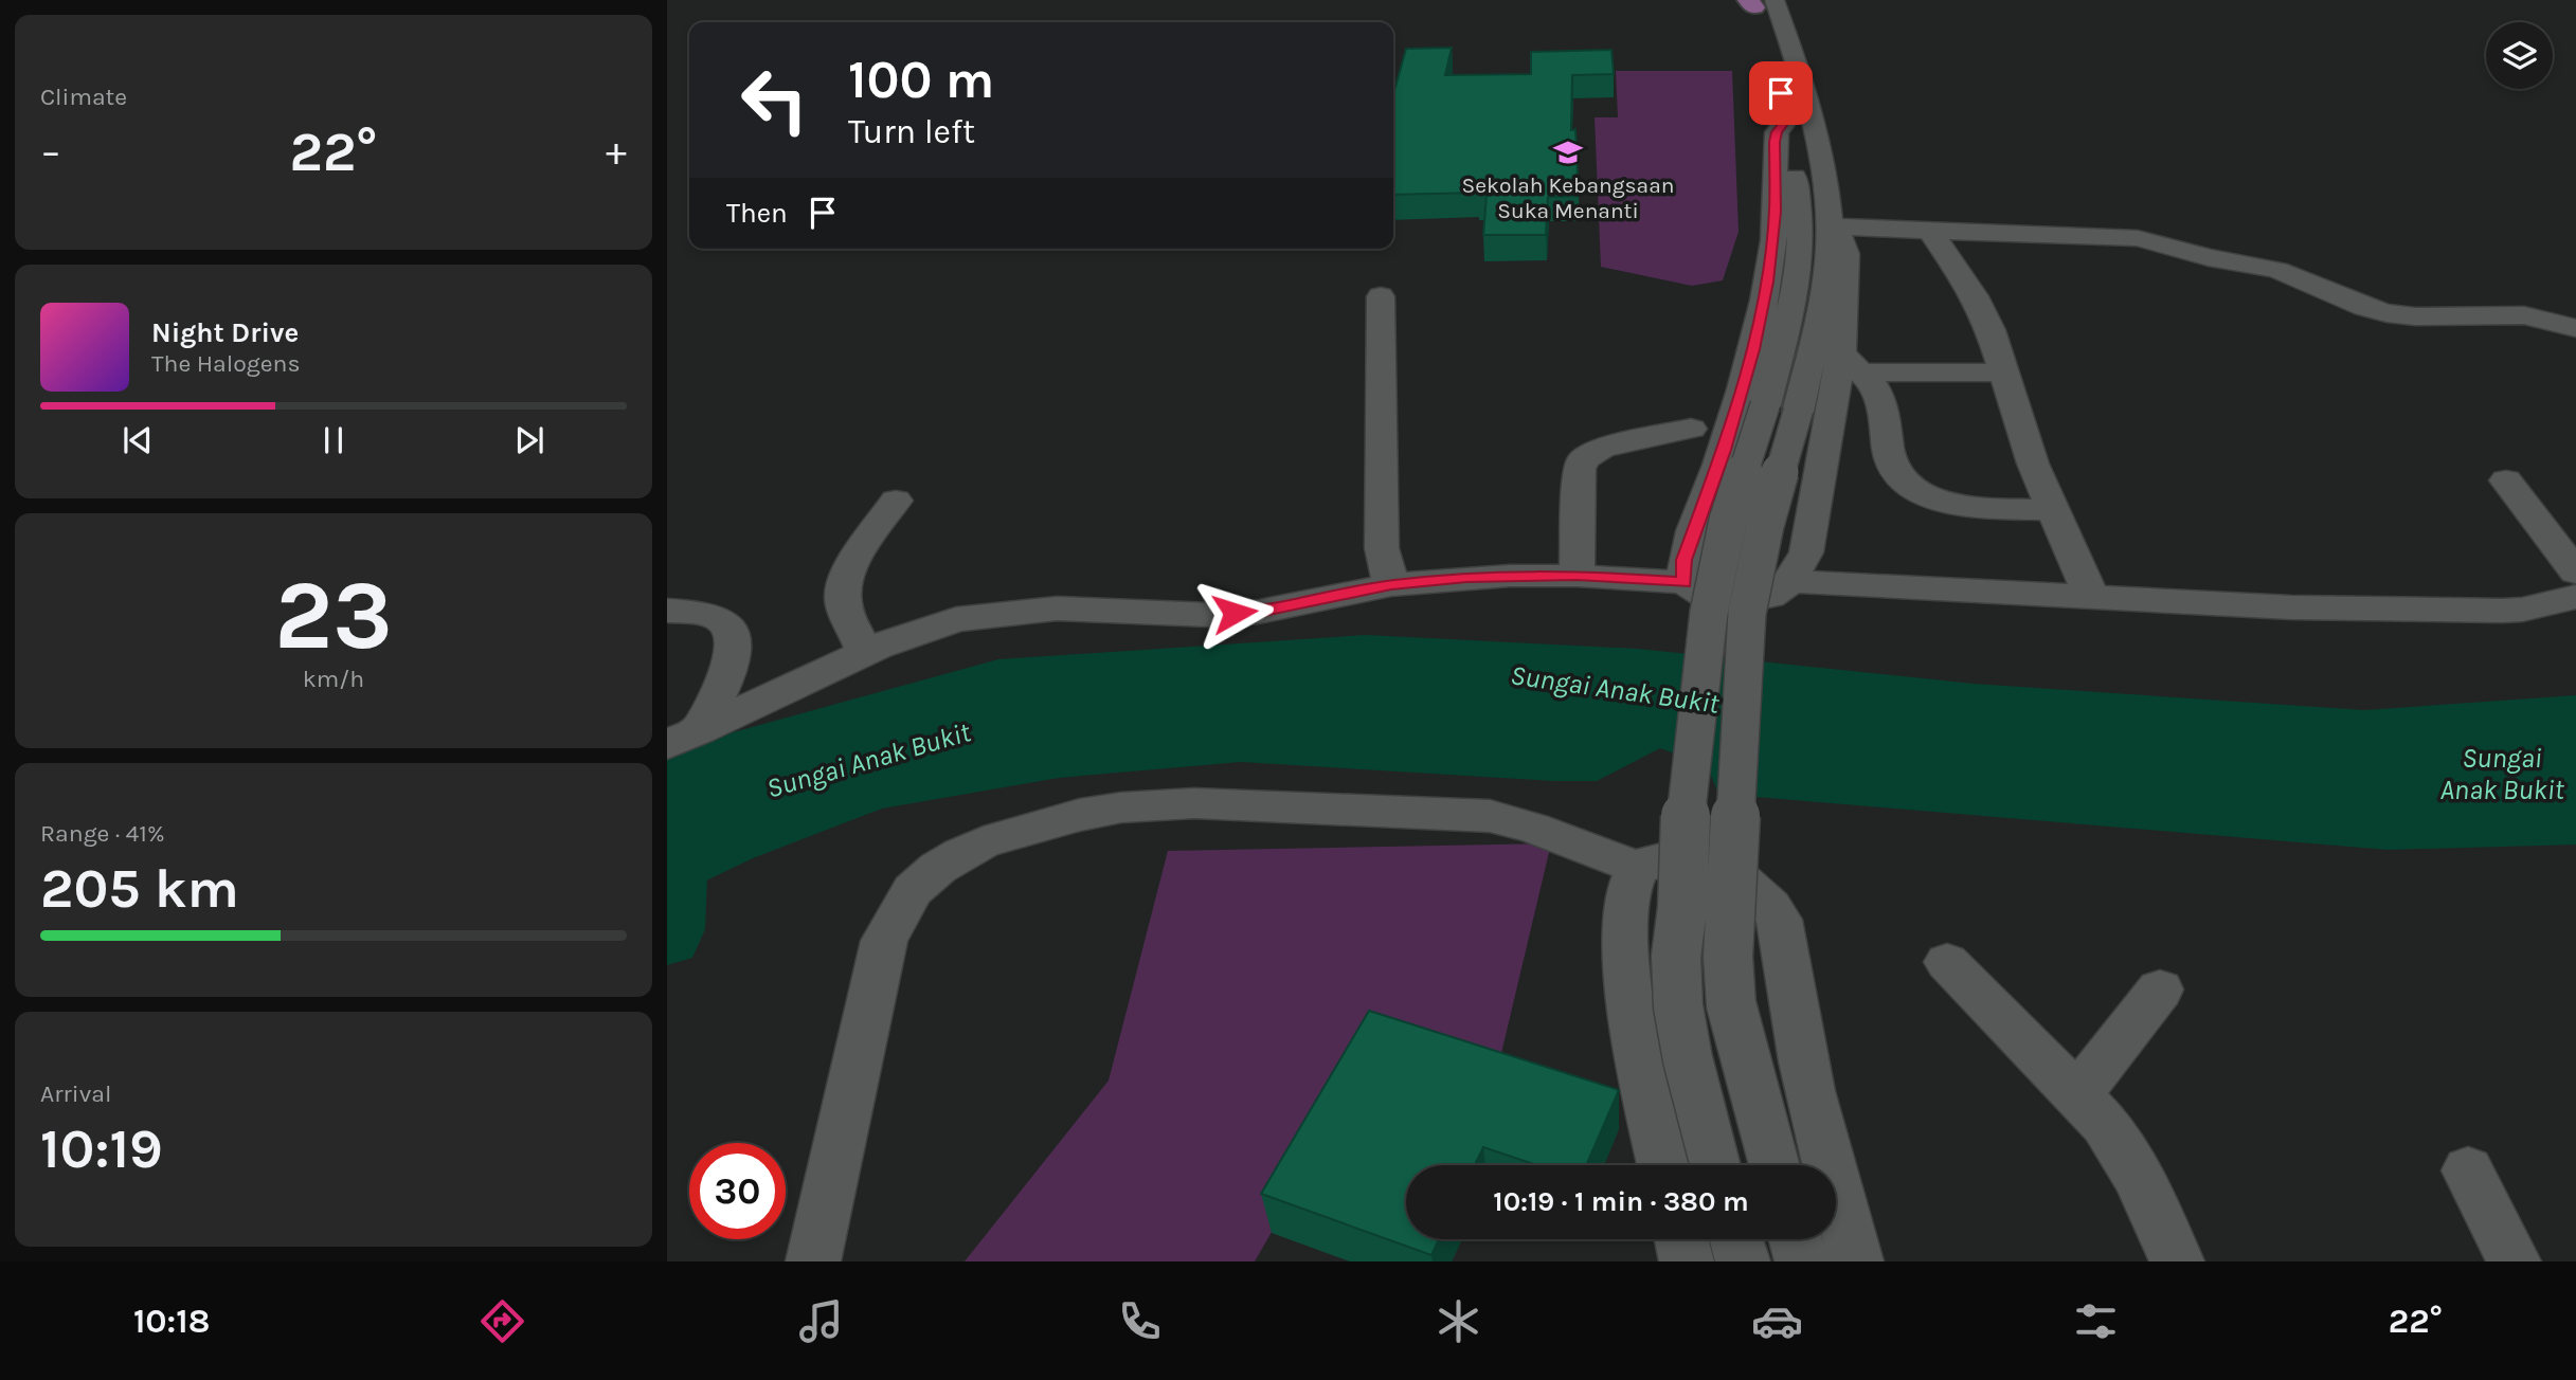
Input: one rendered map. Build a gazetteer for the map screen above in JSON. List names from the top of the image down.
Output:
{
  "water": ["Sungai Anak Bukit"],
  "places": {
    "school or university": ["Sekolah Kebangsaan Suka Menanti"]
  },
  "page": {
    "tile": [
      "Climate",
      ["23", "km/h"],
      ["Range · 41%", "205 km"],
      ["Arrival", "10:19"]
    ],
    "turn": ["100 m", "Turn left"],
    "heat": ["−", "22°", "+"],
    "then": "Then",
    "song": ["Night Drive", "The Halogens"],
    "limit": "30",
    "trip": "10:19 · 1 min · 380 m",
    "tabs": ["10:18", "22°"]
  }
}
